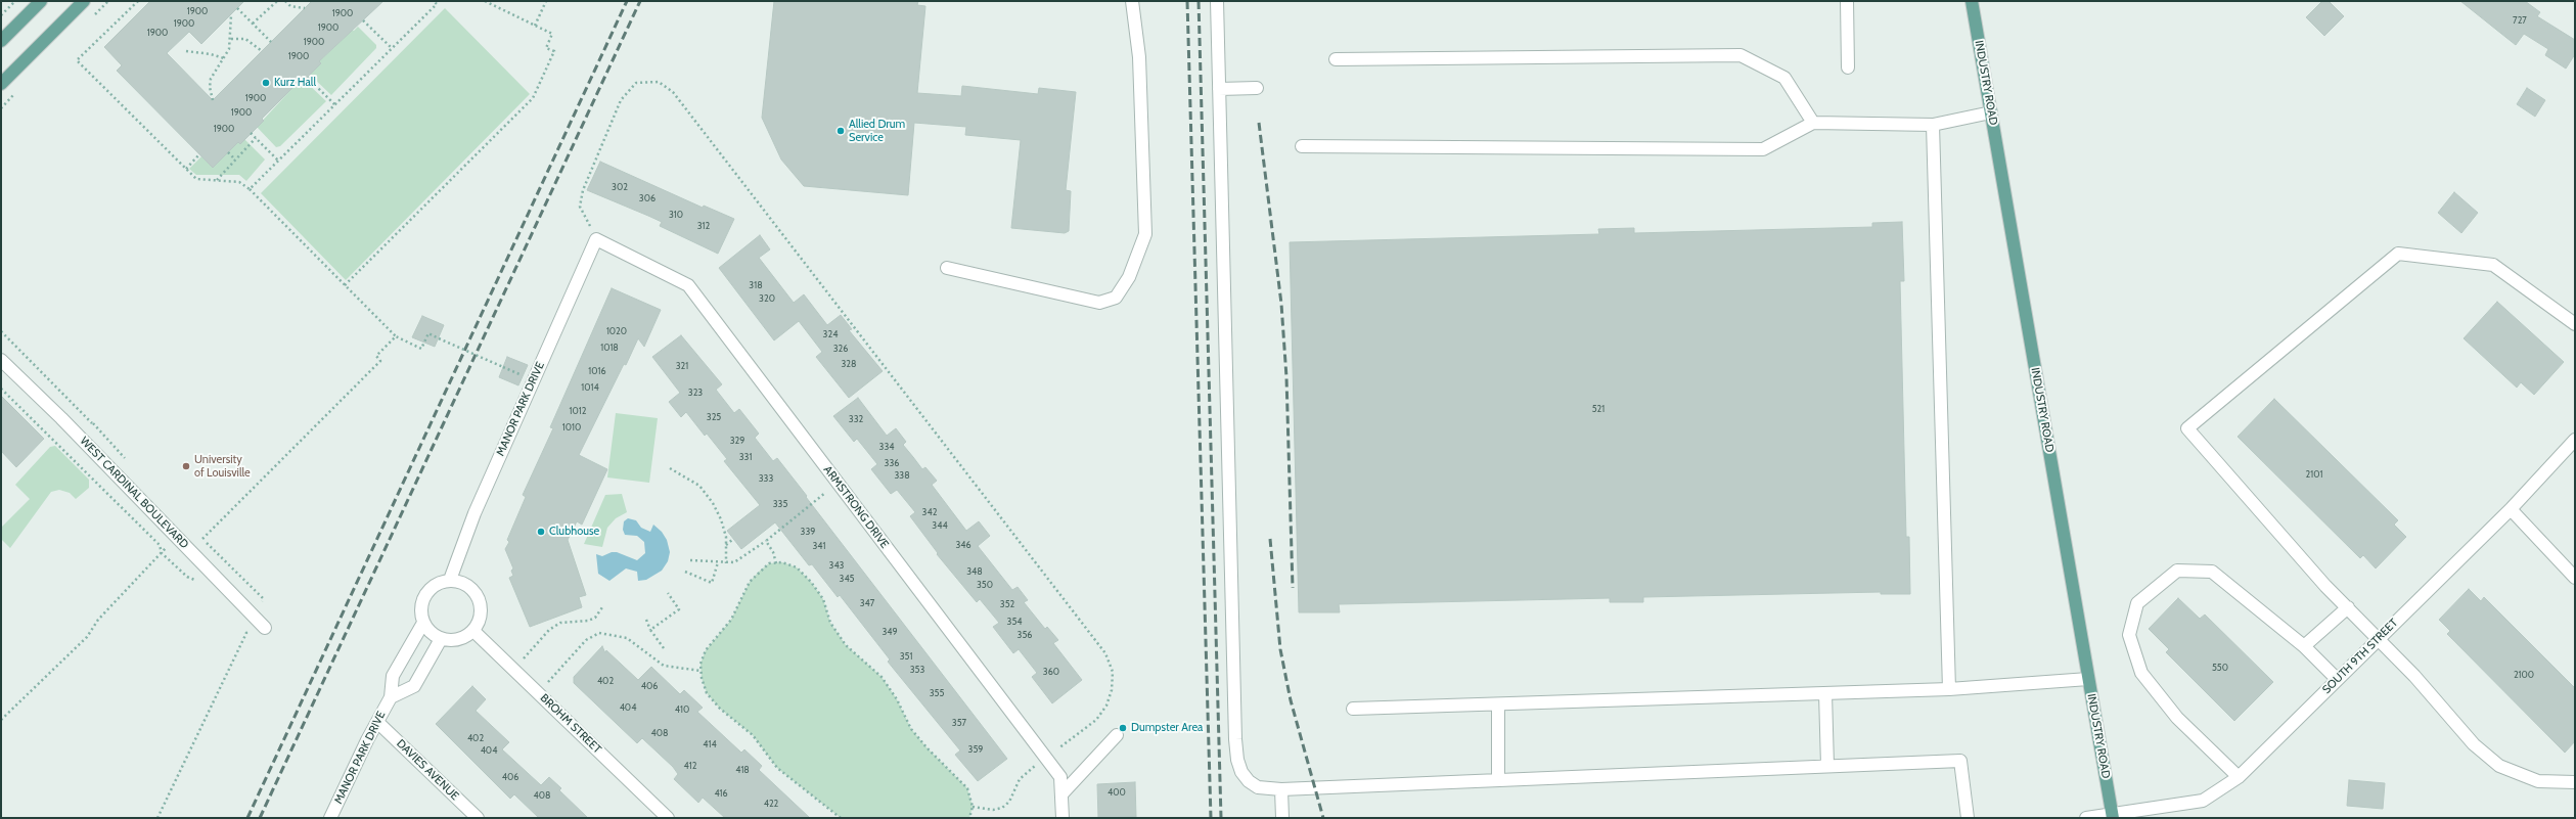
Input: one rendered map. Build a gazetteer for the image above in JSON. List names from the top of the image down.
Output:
{
  "streets": {
    "main road": ["INDUSTRY ROAD"],
    "street": [
      "MANOR PARK DRIVE",
      "WEST CARDINAL BOULEVARD",
      "ARMSTRONG DRIVE",
      "SOUTH 9TH STREET",
      "BROHM STREET",
      "DAVIES AVENUE"
    ]
  },
  "crossings": [
    ["INDUSTRY ROAD", "SOUTH 9TH STREET"],
    ["MANOR PARK DRIVE", "ARMSTRONG DRIVE"],
    ["MANOR PARK DRIVE", "BROHM STREET"],
    ["MANOR PARK DRIVE", "DAVIES AVENUE"]
  ],
  "places": [
    "Kurz Hall",
    "Allied Drum Service",
    "University of Louisville",
    "Clubhouse",
    "Dumpster Area"
  ],
  "house_numbers": [
    "1900",
    "1900",
    "727",
    "1900",
    "1900",
    "1900",
    "1900",
    "1900",
    "1900",
    "1900",
    "1900",
    "302",
    "306",
    "310",
    "312",
    "318",
    "320",
    "1020",
    "324",
    "1018",
    "326",
    "328",
    "321",
    "1016",
    "1014",
    "323",
    "521",
    "1012",
    "325",
    "332",
    "1010",
    "329",
    "334",
    "331",
    "336",
    "2101",
    "338",
    "333",
    "335",
    "342",
    "344",
    "339",
    "346",
    "341",
    "343",
    "348",
    "345",
    "350",
    "347",
    "352",
    "354",
    "349",
    "356",
    "351",
    "550",
    "353",
    "360",
    "2100",
    "402",
    "406",
    "355",
    "404",
    "410",
    "357",
    "408",
    "402",
    "414",
    "359",
    "404",
    "412",
    "418",
    "406",
    "400",
    "416",
    "408",
    "422"
  ]
}
